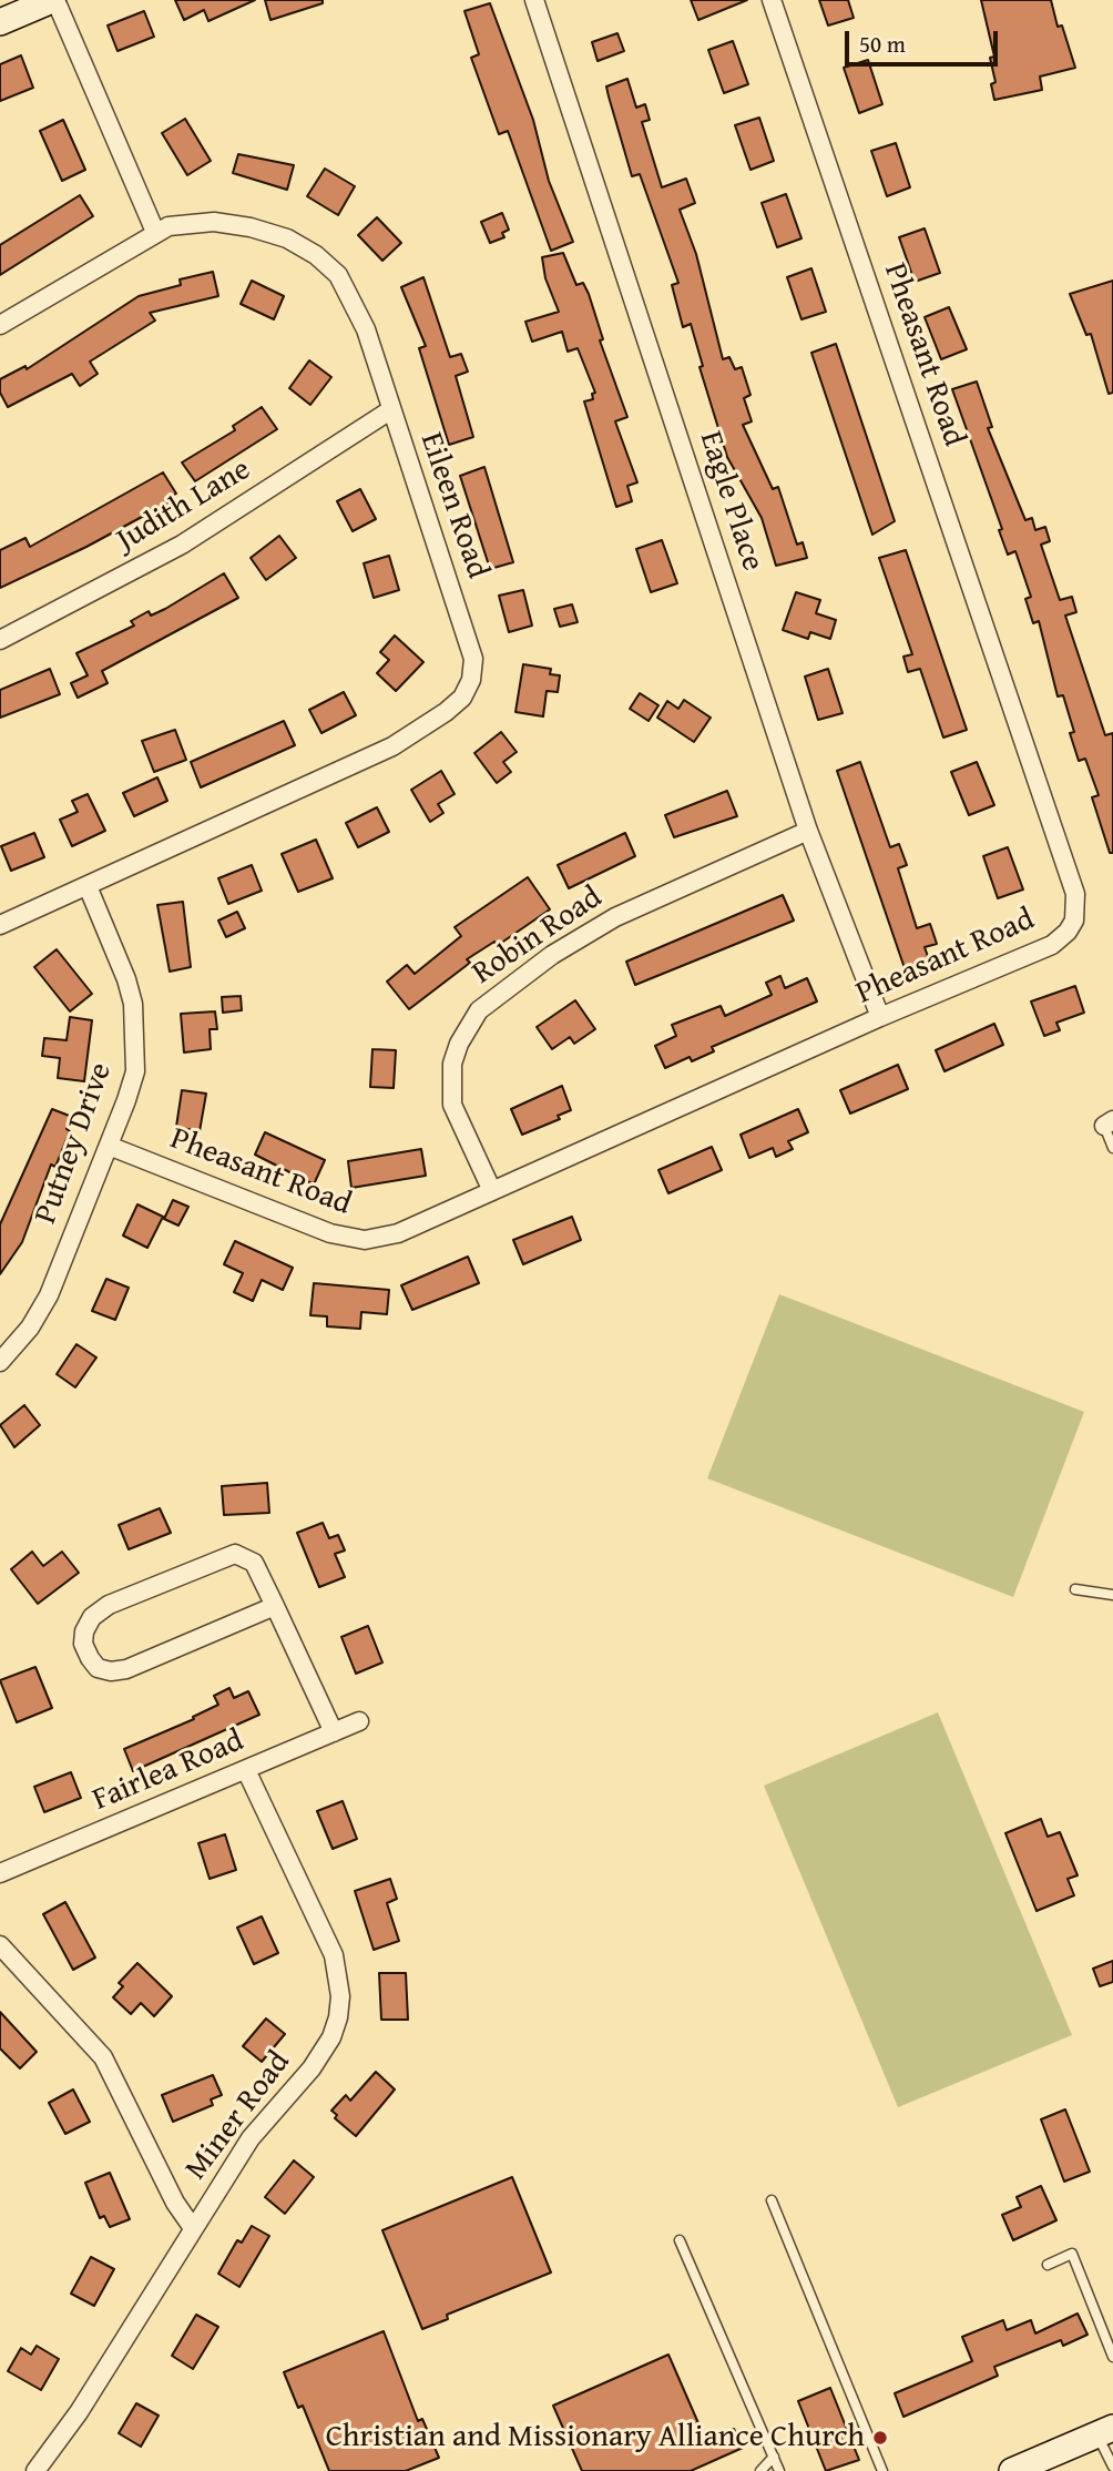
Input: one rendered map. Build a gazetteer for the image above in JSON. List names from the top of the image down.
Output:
{
  "streets": {
    "street": [
      "Pheasant Road",
      "Eagle Place",
      "Judith Lane",
      "Eileen Road",
      "Robin Road",
      "Putney Drive",
      "Fairlea Road",
      "Miner Road"
    ]
  },
  "crossings": [
    ["Pheasant Road", "Eagle Place"],
    ["Pheasant Road", "Robin Road"],
    ["Pheasant Road", "Putney Drive"],
    ["Eagle Place", "Robin Road"],
    ["Judith Lane", "Eileen Road"],
    ["Eileen Road", "Putney Drive"],
    ["Fairlea Road", "Miner Road"]
  ],
  "places": ["Christian and Missionary Alliance Church"],
  "scale_bar": "50 m"
}
